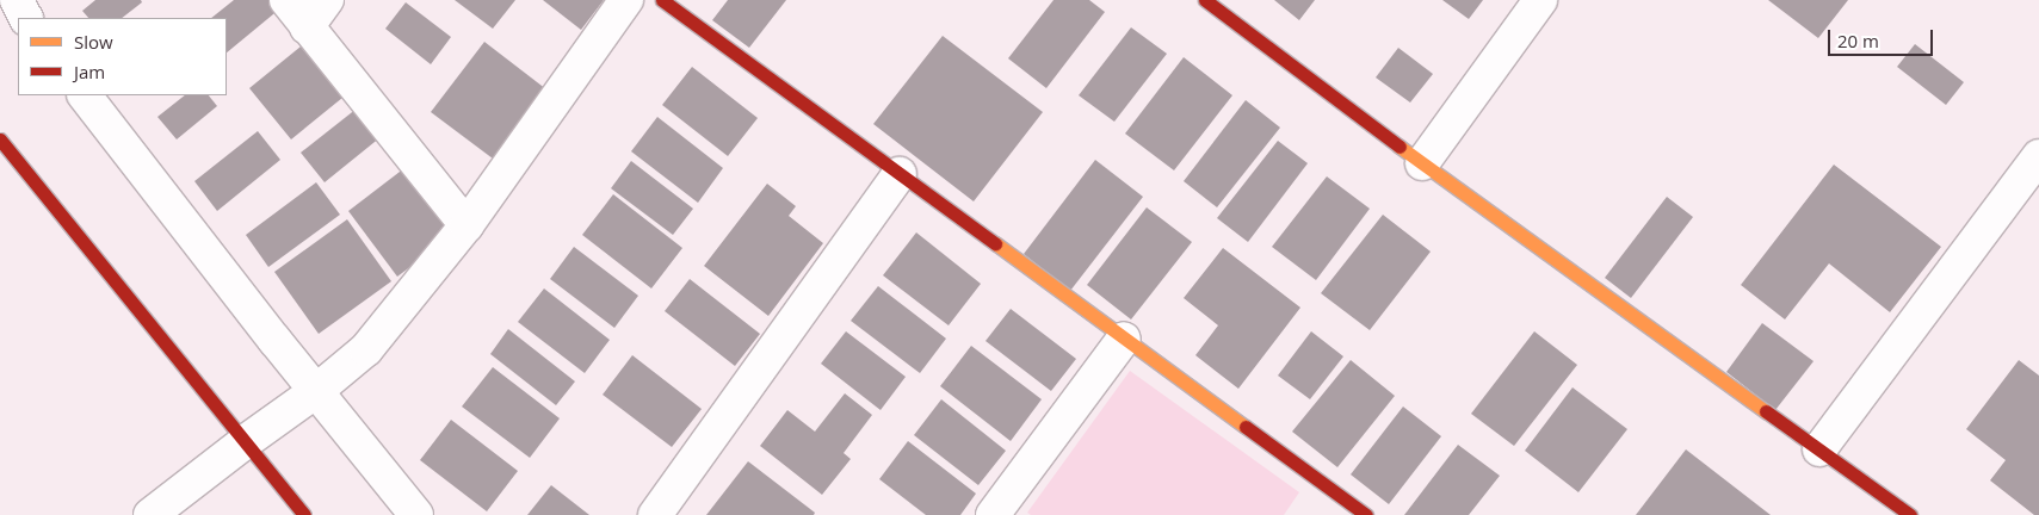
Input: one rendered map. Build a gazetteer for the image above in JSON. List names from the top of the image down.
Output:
{
  "legend": ["Slow", "Jam"],
  "scale_bar": "20 m"
}
